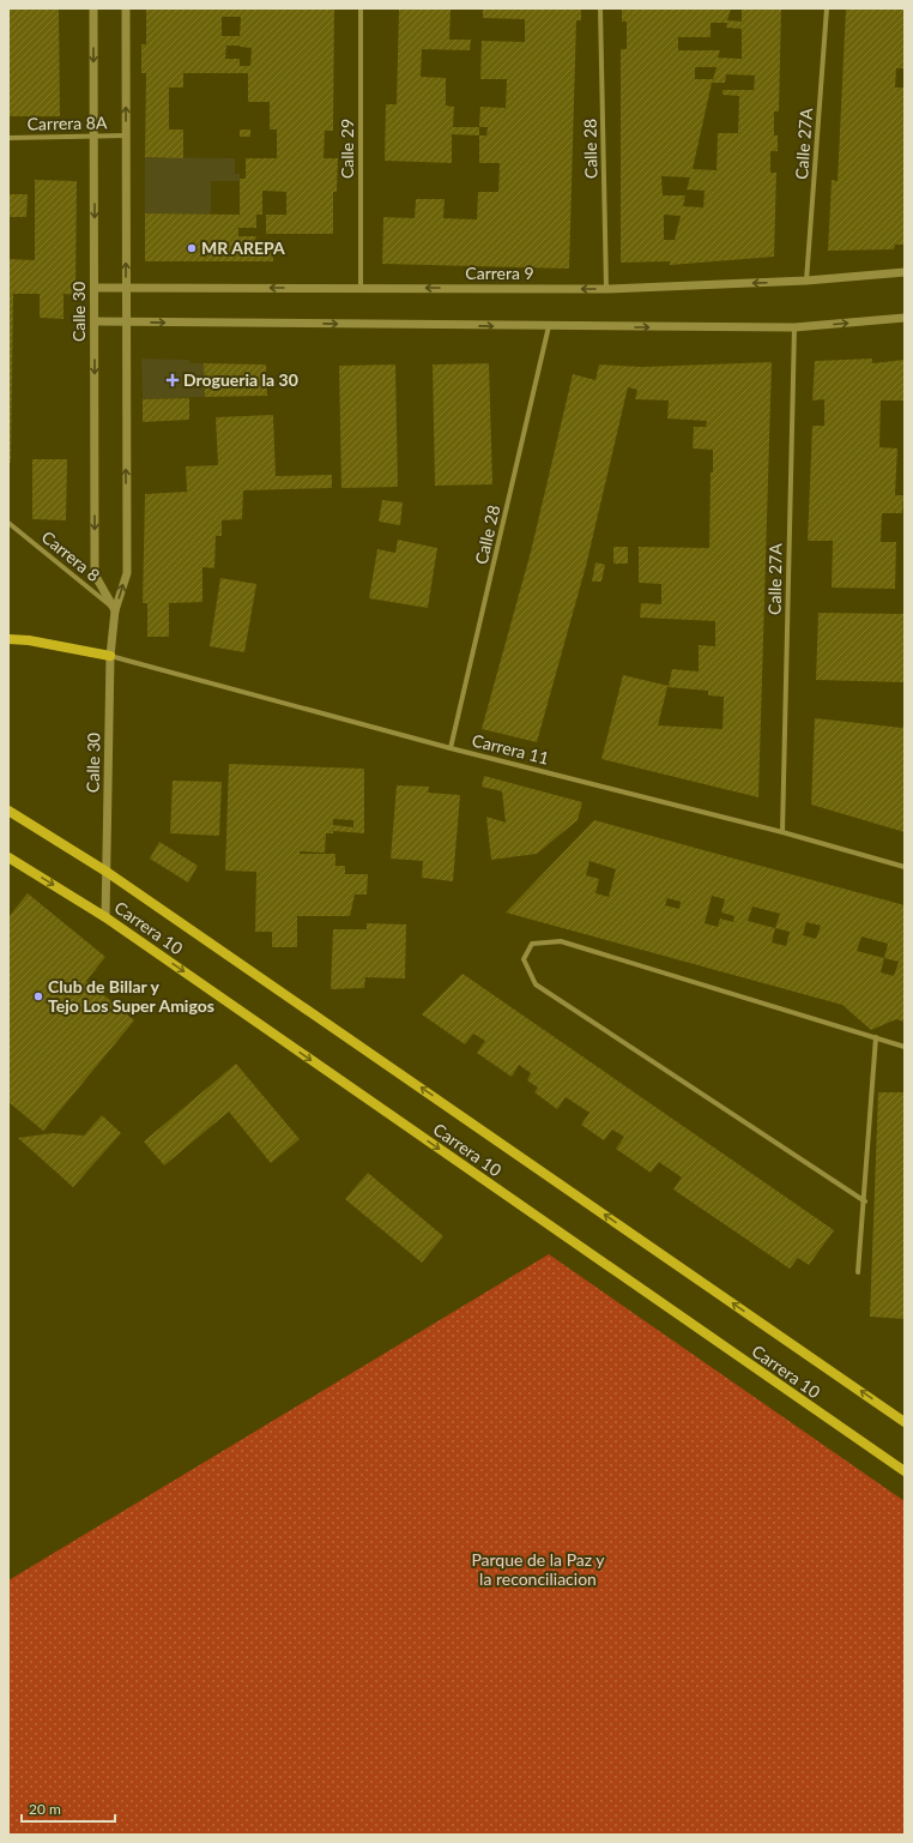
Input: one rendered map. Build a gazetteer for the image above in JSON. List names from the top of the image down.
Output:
{
  "streets": {
    "main road": ["Carrera 10"],
    "street": [
      "Carrera 8A",
      "Calle 27A",
      "Calle 29",
      "Calle 28",
      "Carrera 9",
      "Calle 30",
      "Carrera 8",
      "Carrera 11"
    ]
  },
  "crossings": [
    ["Carrera 8A", "Calle 30"],
    ["Calle 27A", "Carrera 9"],
    ["Calle 27A", "Carrera 11"],
    ["Calle 29", "Carrera 9"],
    ["Calle 28", "Carrera 9"],
    ["Calle 28", "Carrera 11"],
    ["Carrera 9", "Calle 30"],
    ["Calle 30", "Carrera 8"],
    ["Calle 30", "Carrera 11"],
    ["Calle 30", "Carrera 10"]
  ],
  "parks": ["Parque de la Paz y la reconciliacion"],
  "places": {
    "other": ["MR AREPA", "Club de Billar y Tejo Los Super Amigos"],
    "health": ["Drogueria la 30"]
  },
  "scale_bar": "20 m"
}
